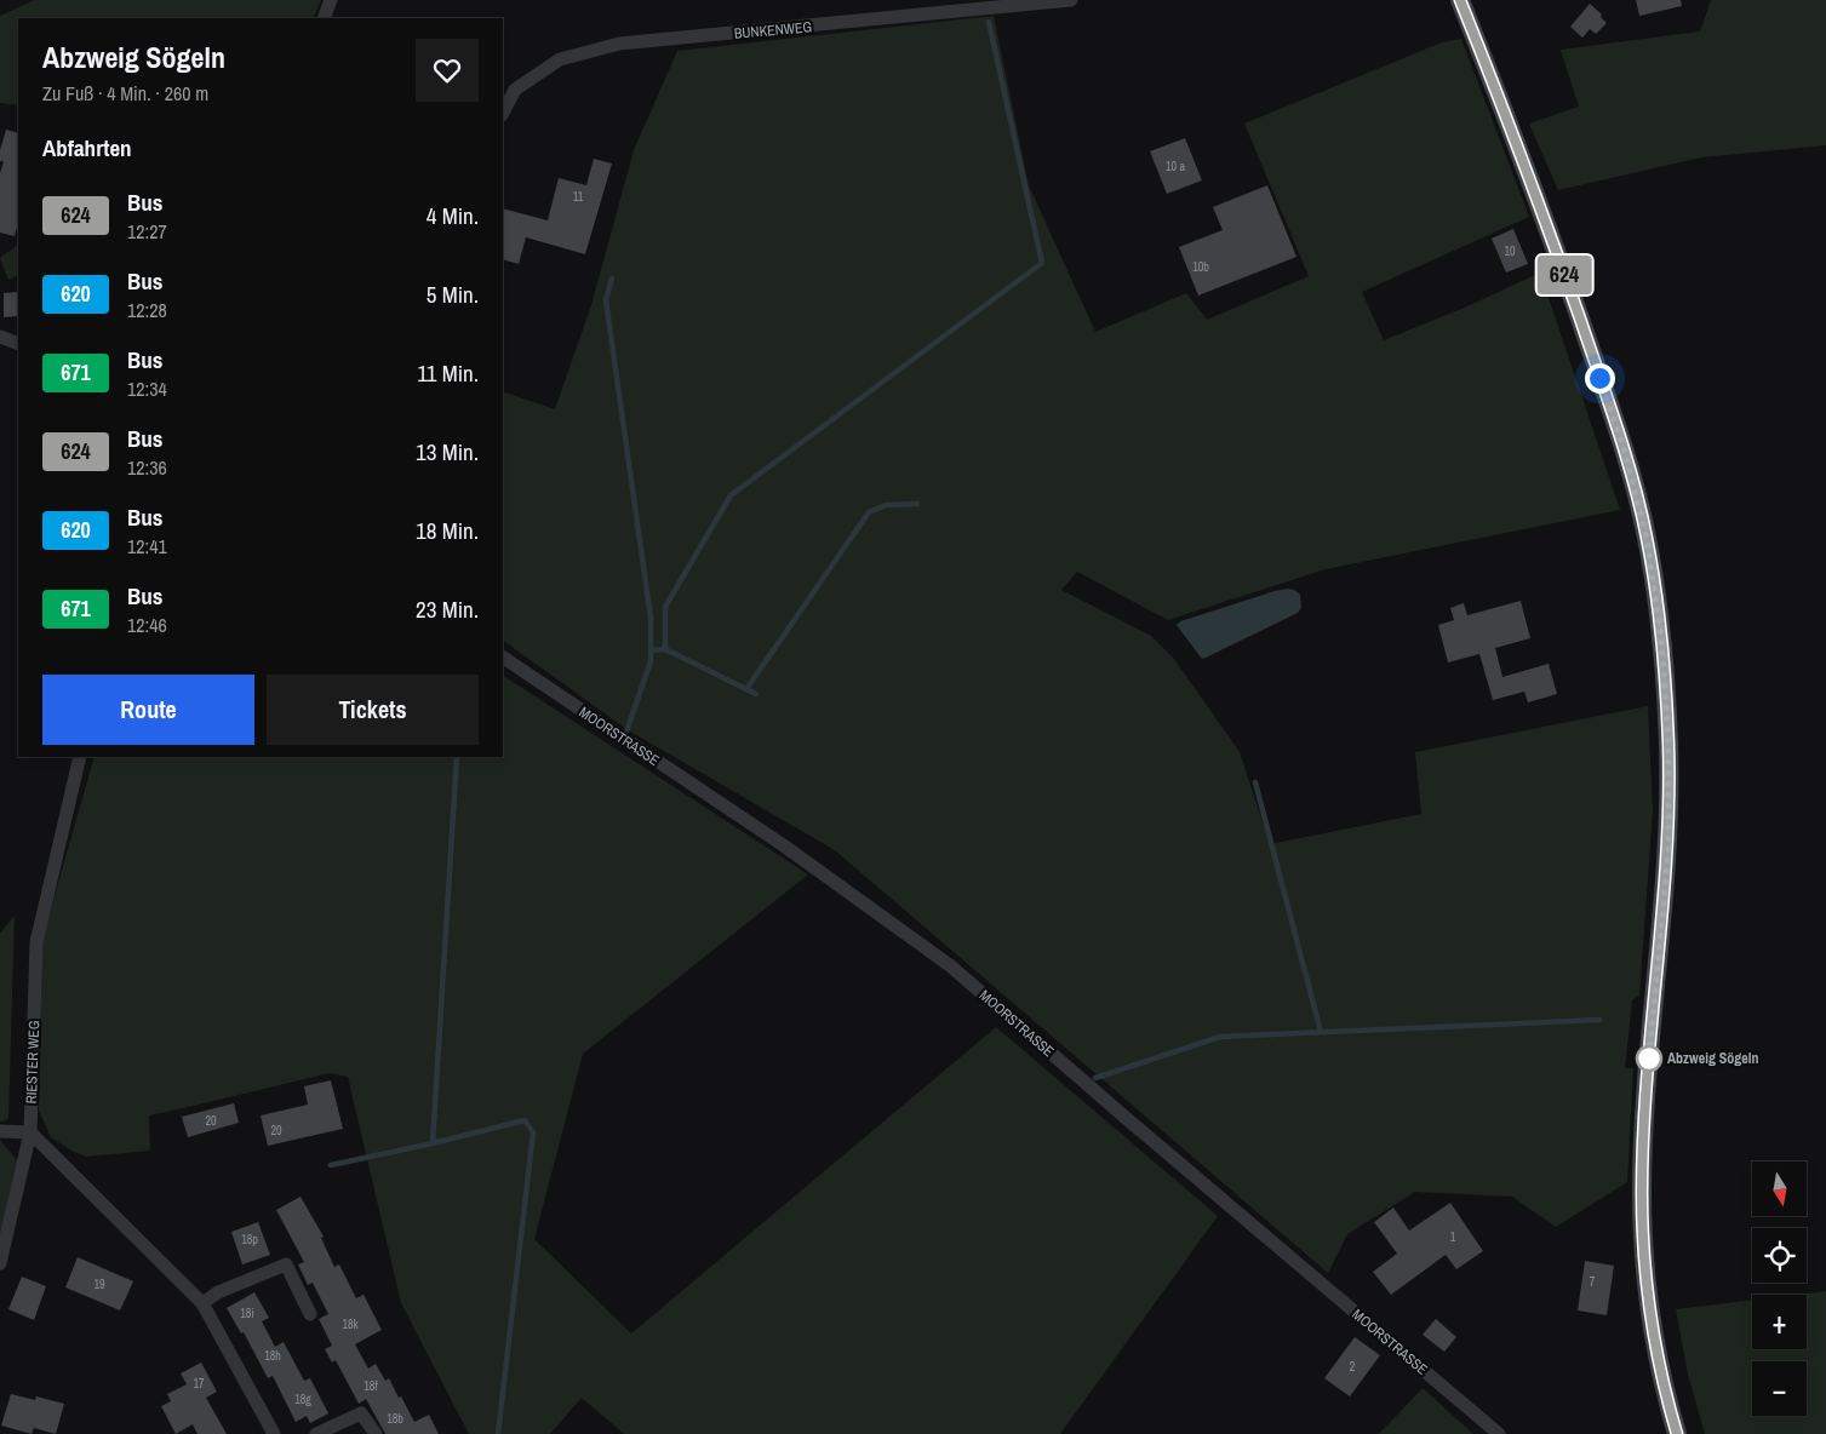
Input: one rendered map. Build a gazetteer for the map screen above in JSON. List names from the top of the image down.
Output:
{
  "streets": {
    "street": ["BUNKENWEG", "MOORSTRASSE", "RIESTER WEG"]
  },
  "places": ["Abzweig Sögeln"],
  "lines": ["bus line 624"],
  "house_numbers": [
    "10 a",
    "11",
    "10",
    "10b",
    "20",
    "20",
    "1",
    "18p",
    "7",
    "19",
    "18i",
    "18k",
    "18h",
    "2",
    "17",
    "18f",
    "18g",
    "18b"
  ],
  "north": "bottom",
  "page": {
    "on_map": "624",
    "heading": [
      ["Abzweig Sögeln", "Zu Fuß · 4 Min. · 260 m"],
      "Abfahrten"
    ],
    "list": [
      {
        "mark": "624",
        "name": "Bus",
        "note": "12:27",
        "value": "4 Min."
      },
      {
        "mark": "620",
        "name": "Bus",
        "note": "12:28",
        "value": "5 Min."
      },
      {
        "mark": "671",
        "name": "Bus",
        "note": "12:34",
        "value": "11 Min."
      },
      {
        "mark": "624",
        "name": "Bus",
        "note": "12:36",
        "value": "13 Min."
      },
      {
        "mark": "620",
        "name": "Bus",
        "note": "12:41",
        "value": "18 Min."
      },
      {
        "mark": "671",
        "name": "Bus",
        "note": "12:46",
        "value": "23 Min."
      }
    ],
    "buttons": ["Route", "Tickets"],
    "map_buttons": ["+", "−"]
  }
}
